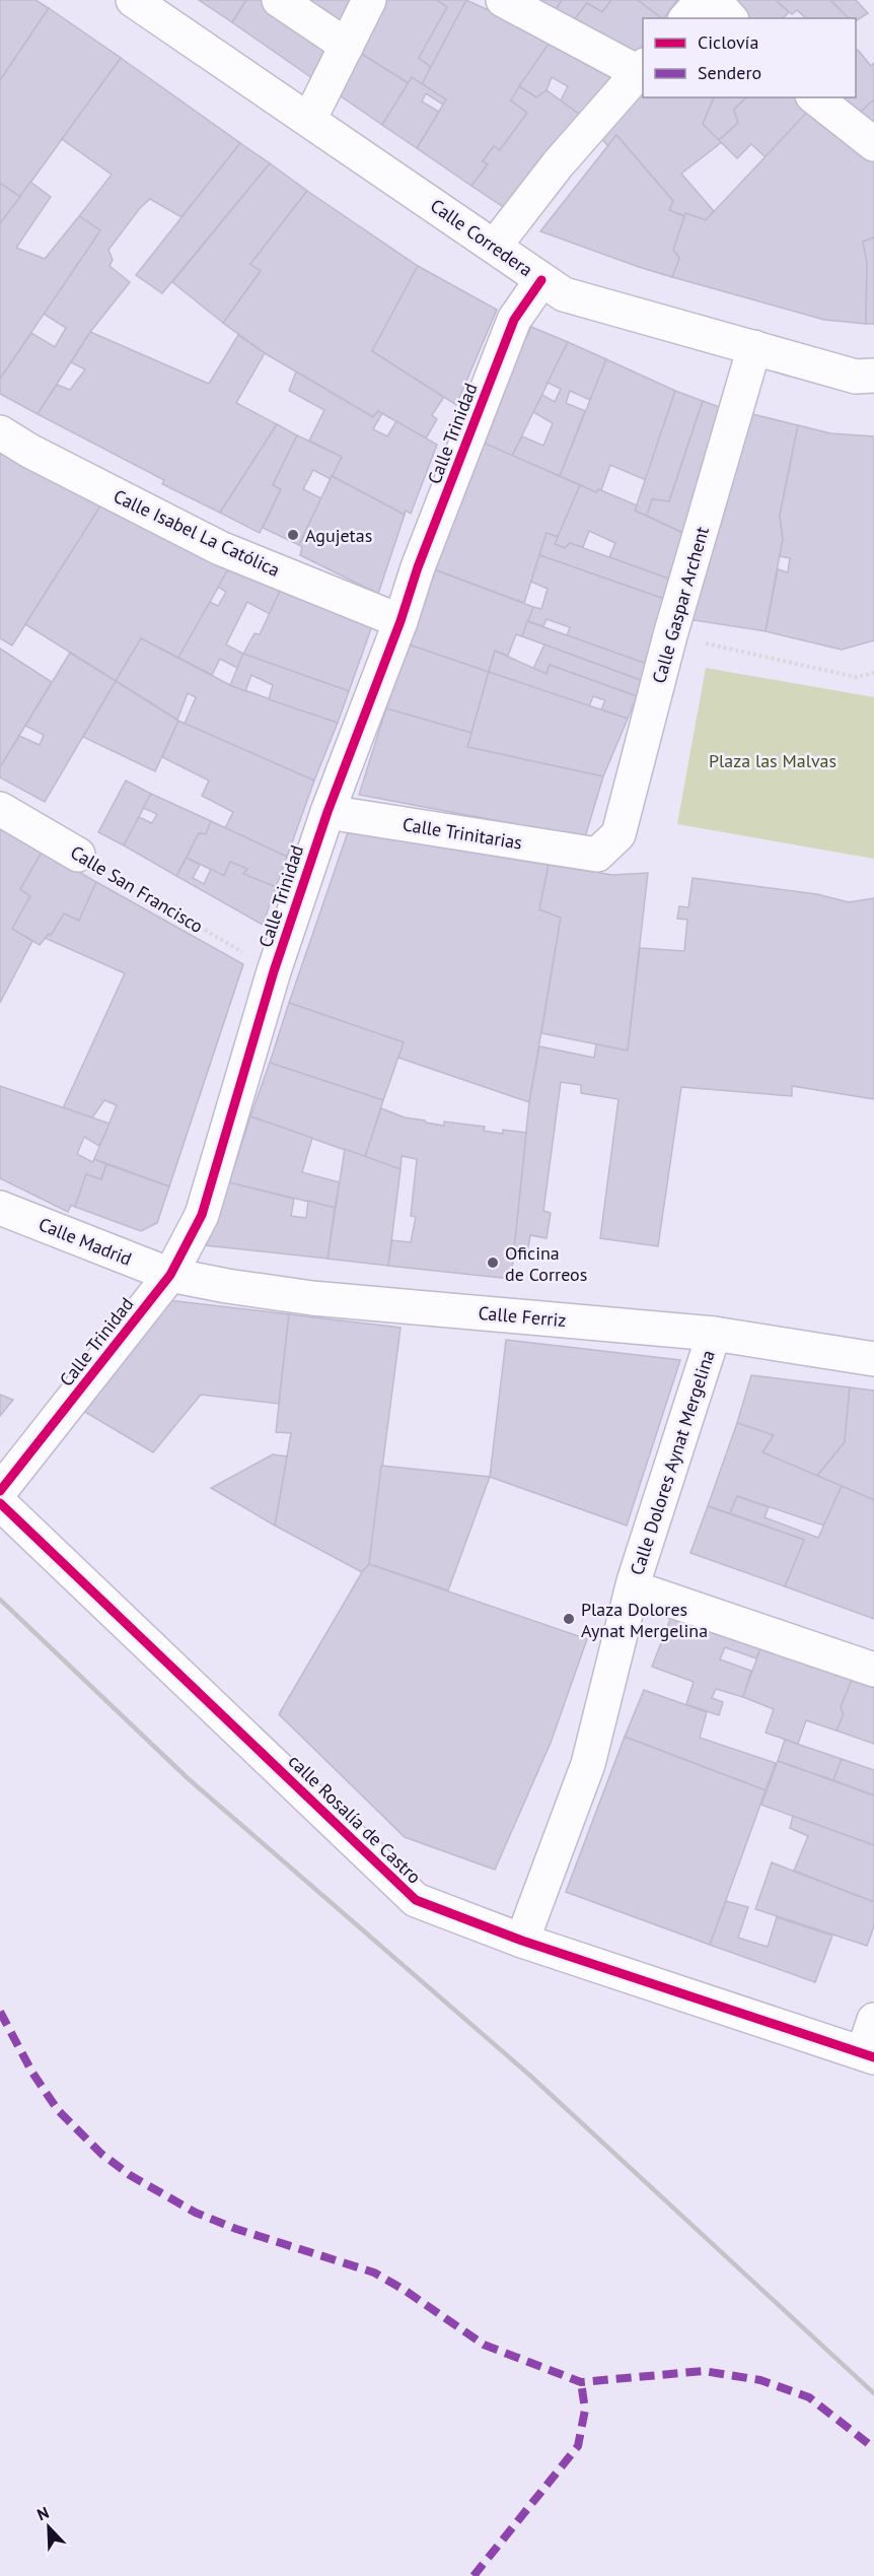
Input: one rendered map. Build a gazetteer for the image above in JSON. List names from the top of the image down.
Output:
{
  "streets": {
    "street": [
      "Calle Corredera",
      "Calle Trinidad",
      "Calle Isabel La Católica",
      "Calle Gaspar Archent",
      "Calle Trinitarias",
      "Calle San Francisco",
      "Calle Madrid",
      "Calle Ferriz",
      "Calle Dolores Aynat Mergelina",
      "calle Rosalía de Castro"
    ]
  },
  "crossings": [
    ["Calle Corredera", "Calle Trinidad"],
    ["Calle Corredera", "Calle Gaspar Archent"],
    ["Calle Trinidad", "Calle Isabel La Católica"],
    ["Calle Trinidad", "Calle Trinitarias"],
    ["Calle Trinidad", "Calle San Francisco"],
    ["Calle Trinidad", "Calle Madrid"],
    ["Calle Trinidad", "Calle Ferriz"],
    ["Calle Gaspar Archent", "Calle Trinitarias"],
    ["Calle Madrid", "Calle Ferriz"],
    ["Calle Ferriz", "Calle Dolores Aynat Mergelina"],
    ["Calle Dolores Aynat Mergelina", "calle Rosalía de Castro"]
  ],
  "parks": ["Plaza las Malvas"],
  "places": ["Agujetas", "Oficina de Correos", "Plaza Dolores Aynat Mergelina"],
  "legend": ["Ciclovía", "Sendero"],
  "north": "top left"
}
